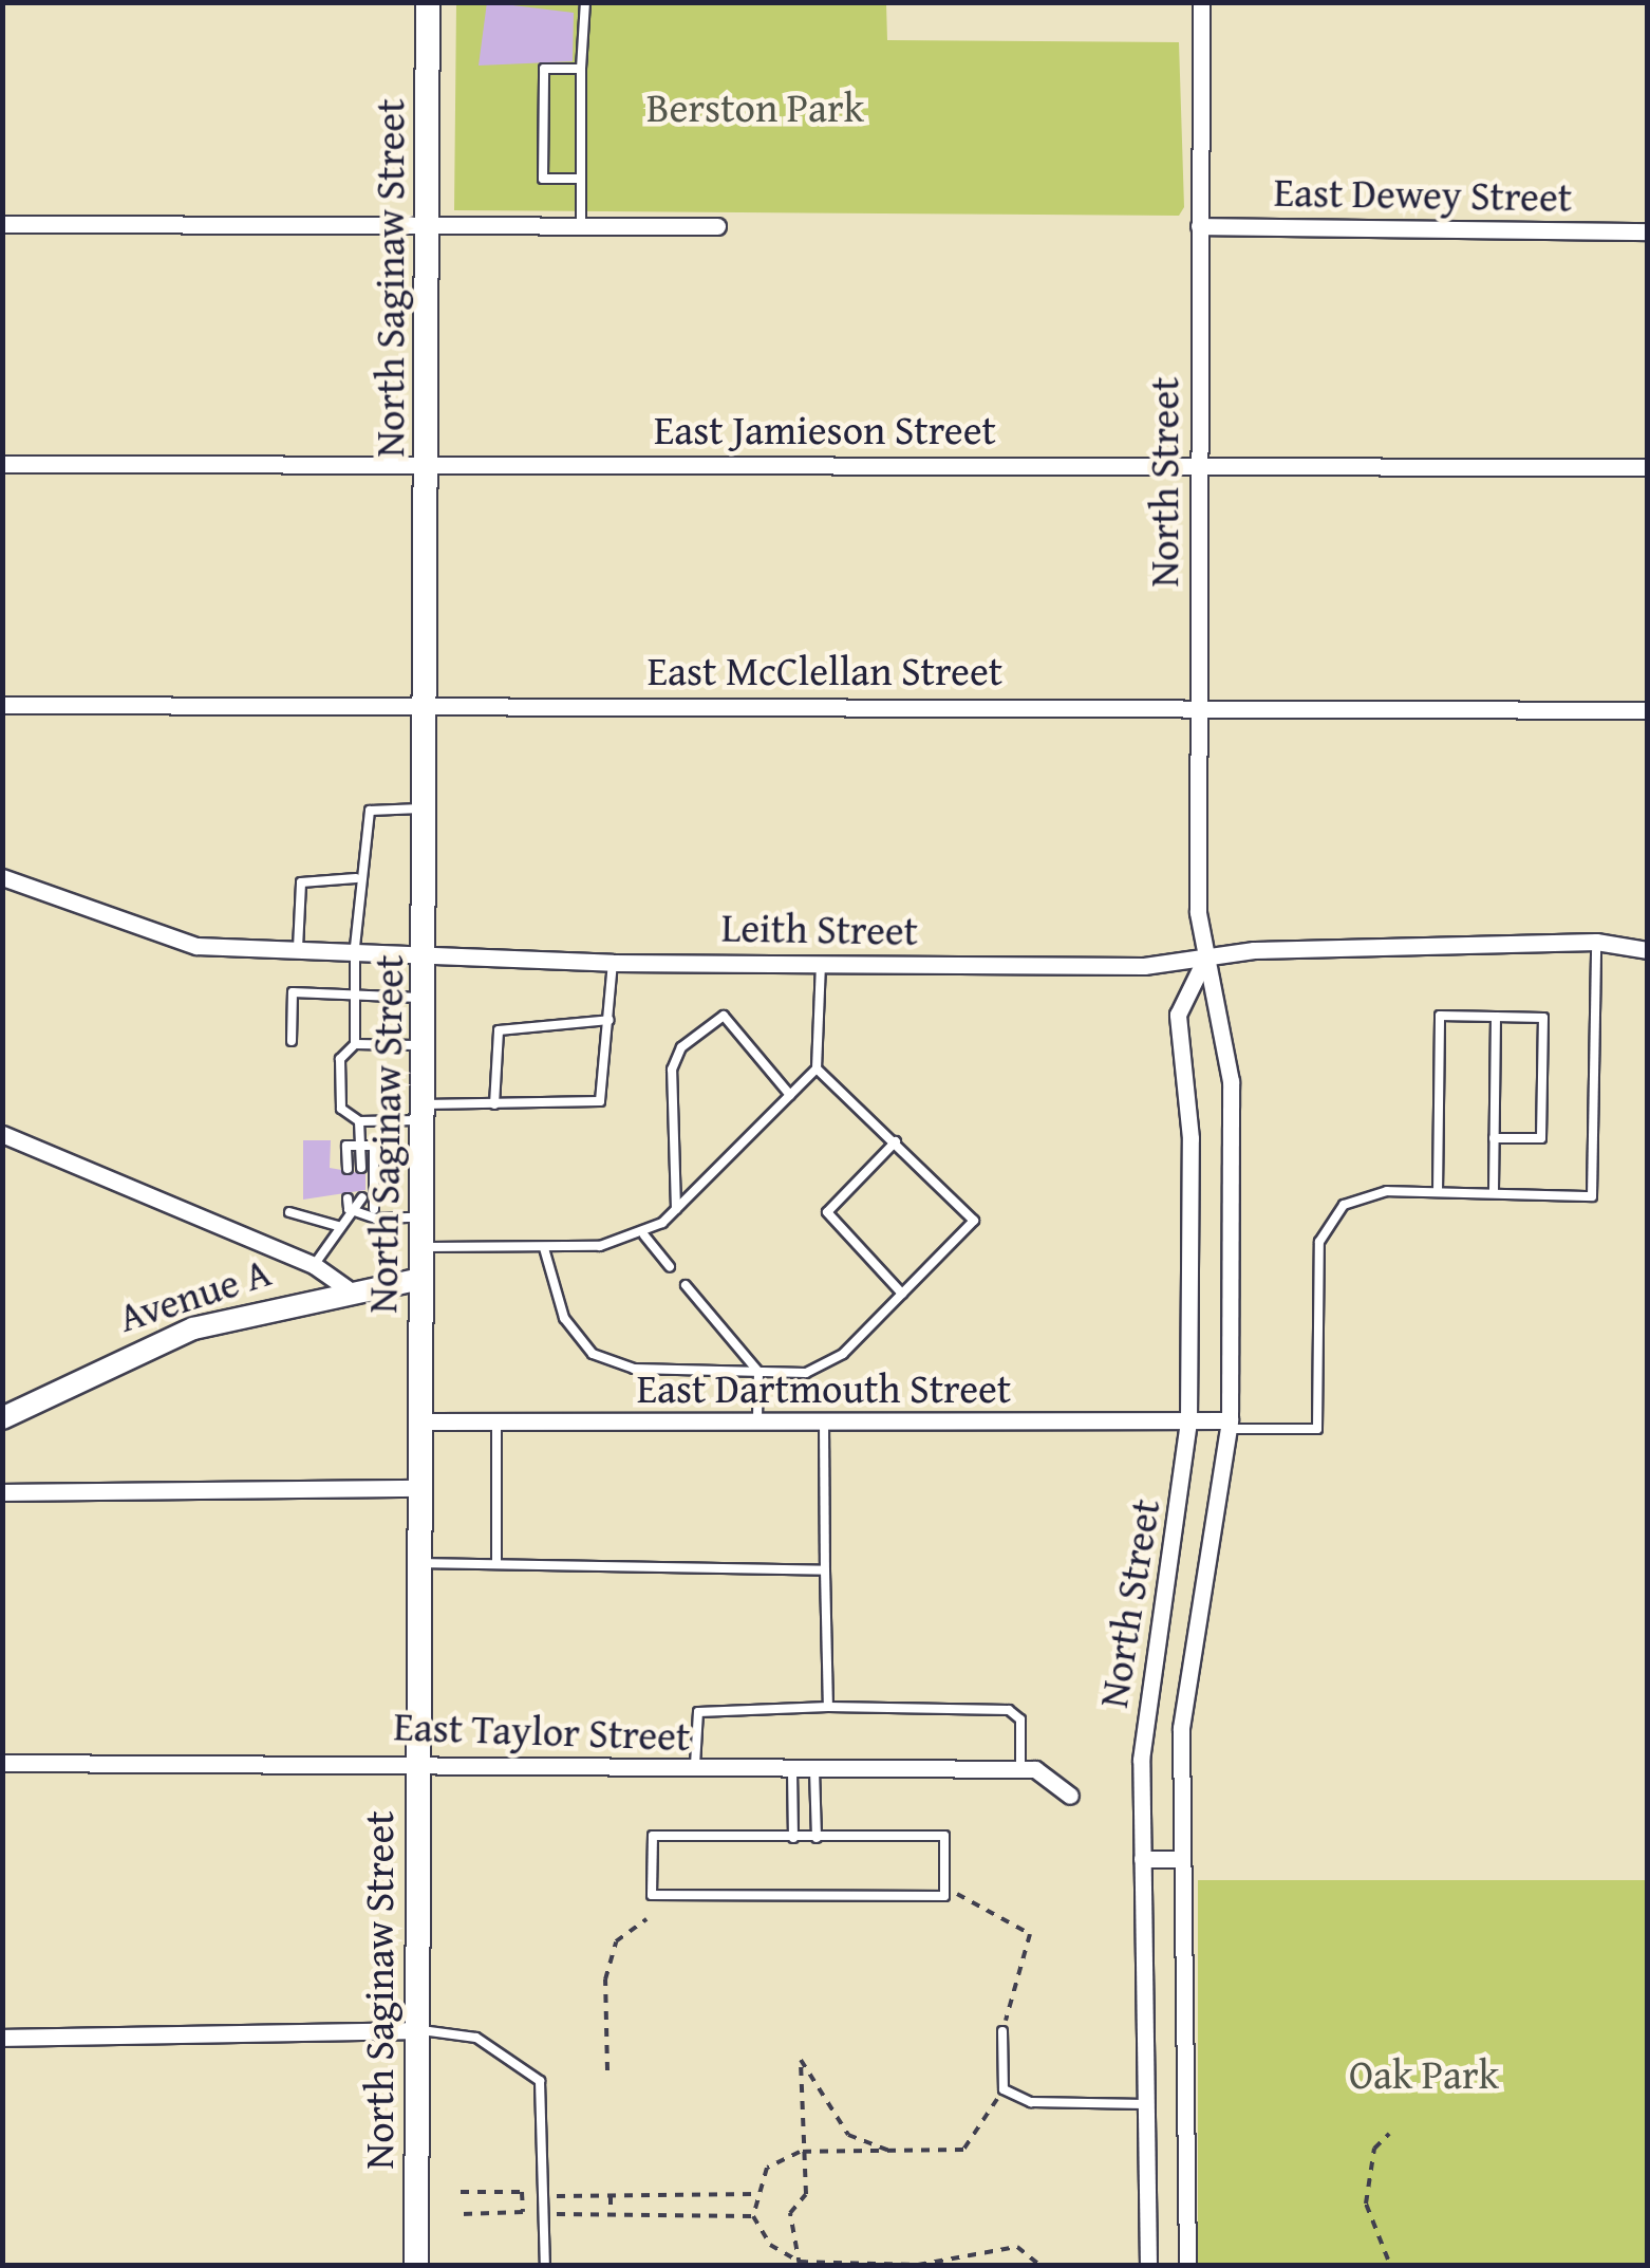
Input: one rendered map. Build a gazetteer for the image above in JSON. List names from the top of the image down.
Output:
{
  "streets": {
    "main road": ["North Saginaw Street"],
    "street": [
      "East Dewey Street",
      "East Jamieson Street",
      "North Street",
      "East McClellan Street",
      "Leith Street",
      "Avenue A",
      "East Dartmouth Street",
      "East Taylor Street"
    ]
  },
  "crossings": [
    ["East Dewey Street", "North Street"],
    ["North Saginaw Street", "East Jamieson Street"],
    ["North Saginaw Street", "East McClellan Street"],
    ["North Saginaw Street", "Leith Street"],
    ["North Saginaw Street", "Avenue A"],
    ["North Saginaw Street", "East Dartmouth Street"],
    ["North Saginaw Street", "East Taylor Street"],
    ["East Jamieson Street", "North Street"],
    ["North Street", "East McClellan Street"],
    ["North Street", "Leith Street"],
    ["North Street", "East Dartmouth Street"]
  ],
  "parks": ["Berston Park", "Oak Park"]
}
